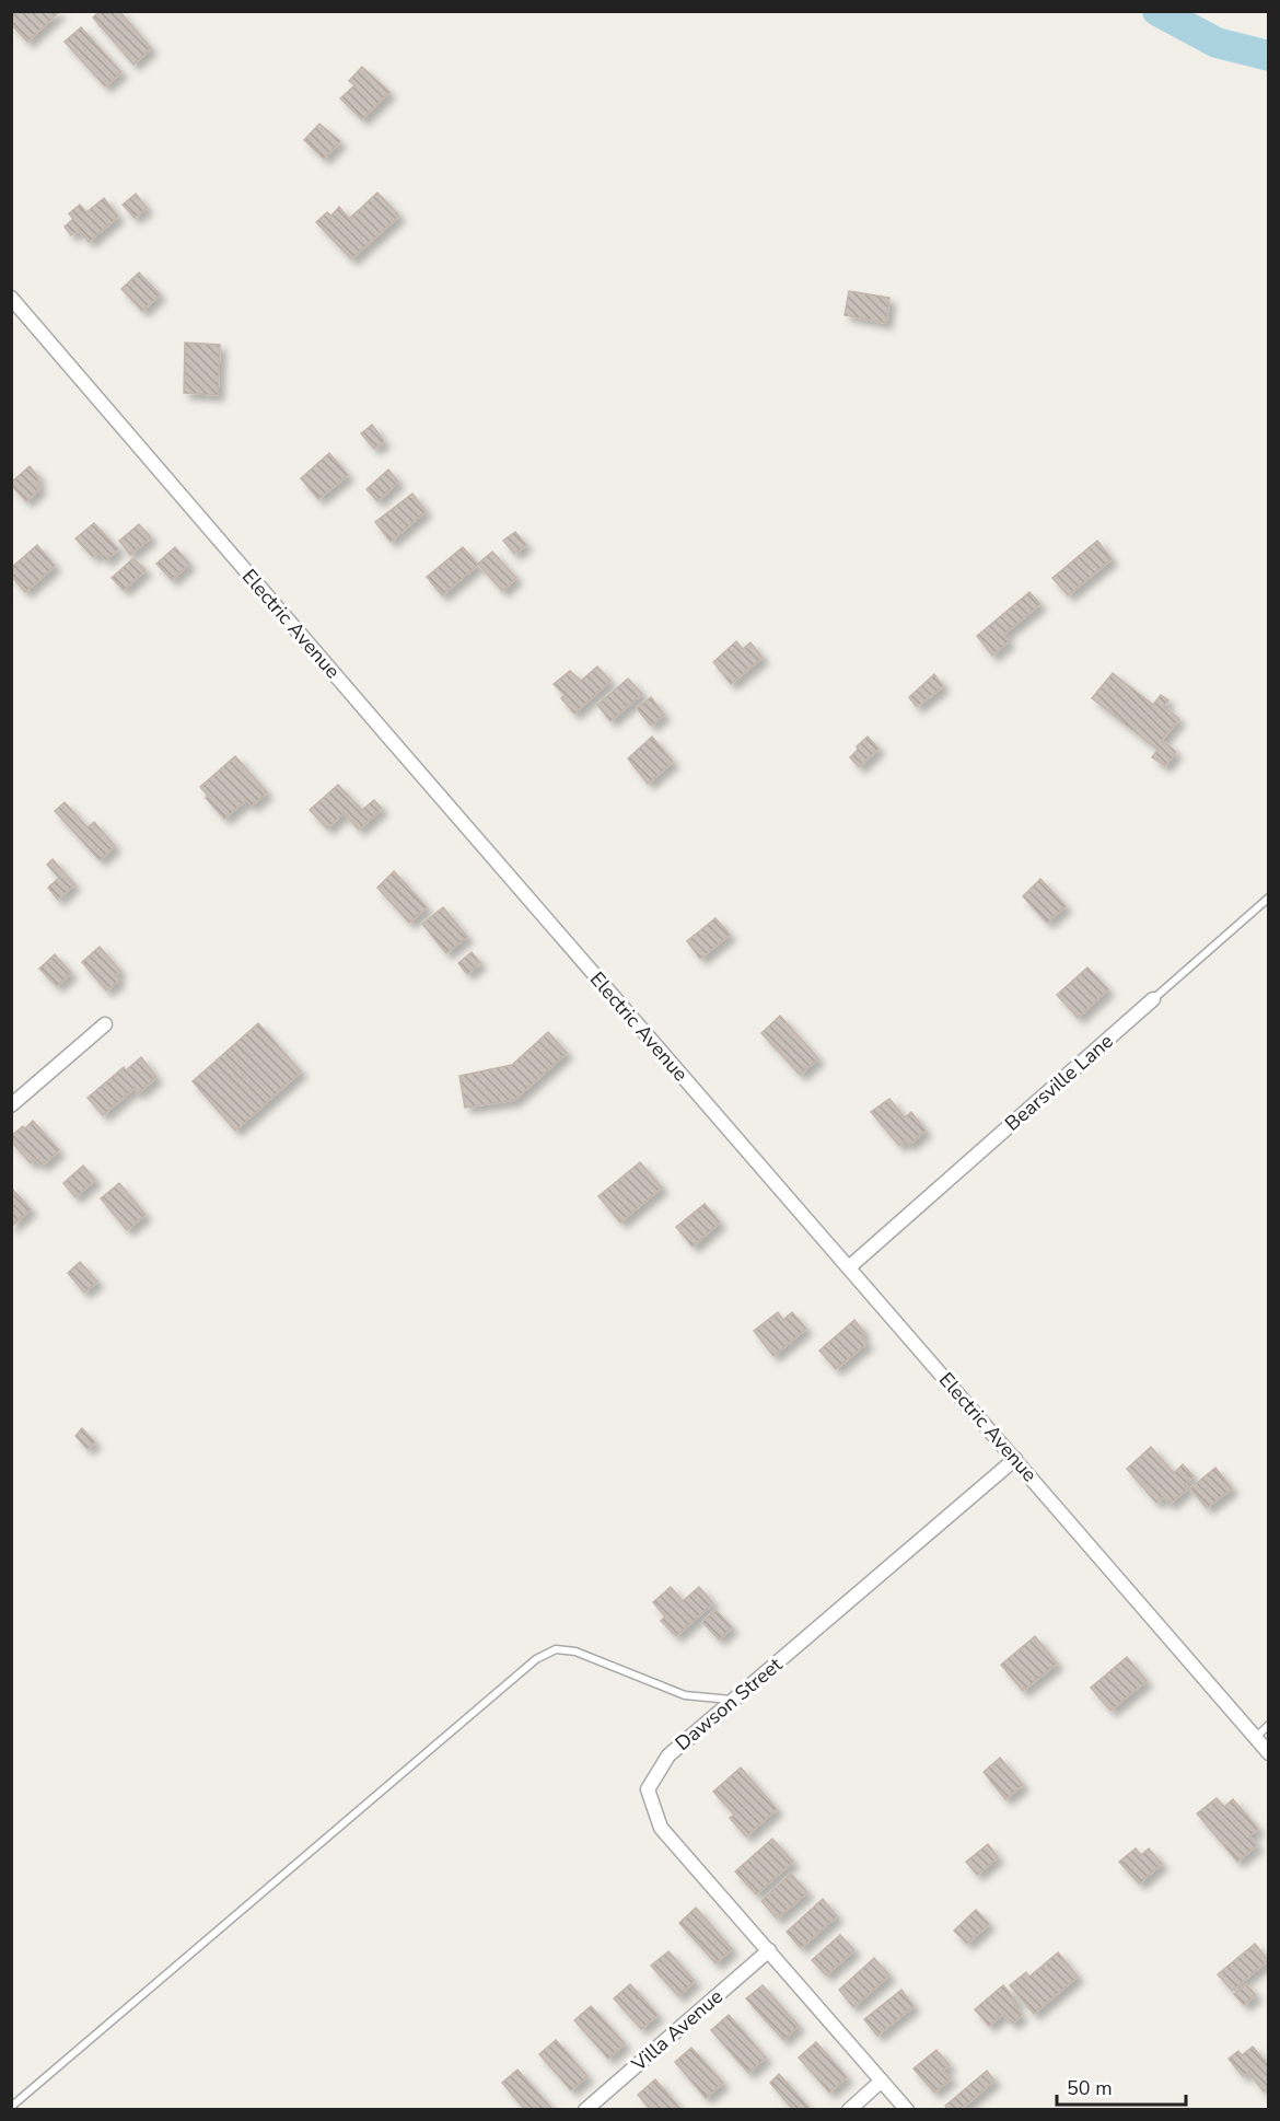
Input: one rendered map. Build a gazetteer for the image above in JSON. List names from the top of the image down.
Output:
{
  "streets": {
    "street": [
      "Electric Avenue",
      "Bearsville Lane",
      "Dawson Street",
      "Villa Avenue"
    ]
  },
  "crossings": [
    ["Electric Avenue", "Bearsville Lane"],
    ["Electric Avenue", "Dawson Street"],
    ["Dawson Street", "Villa Avenue"]
  ],
  "scale_bar": "50 m"
}
